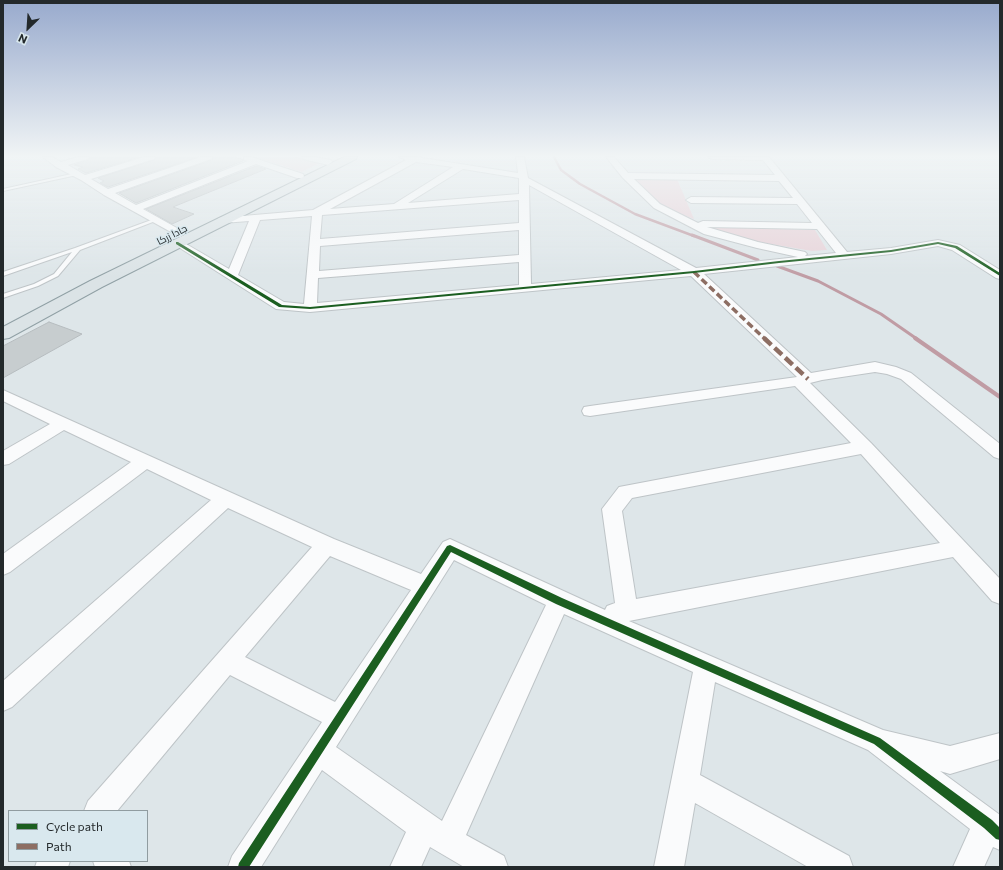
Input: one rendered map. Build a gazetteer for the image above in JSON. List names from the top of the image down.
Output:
{
  "streets": {
    "main road": ["جادا زرکا"]
  },
  "legend": ["Cycle path", "Path"],
  "north": "bottom left"
}
